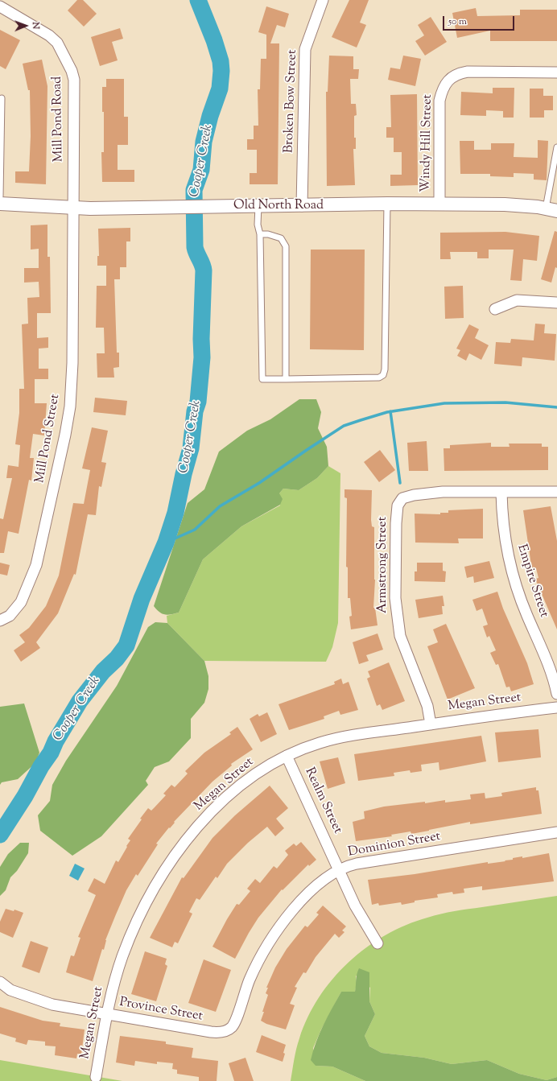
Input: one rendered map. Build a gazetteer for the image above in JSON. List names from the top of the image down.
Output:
{
  "streets": {
    "street": [
      "Broken Bow Street",
      "Mill Pond Road",
      "Windy Hill Street",
      "Old North Road",
      "Mill Pond Street",
      "Armstrong Street",
      "Empire Street",
      "Megan Street",
      "Realm Street",
      "Dominion Street",
      "Province Street"
    ]
  },
  "crossings": [
    ["Broken Bow Street", "Old North Road"],
    ["Mill Pond Road", "Old North Road"],
    ["Mill Pond Road", "Mill Pond Street"],
    ["Windy Hill Street", "Old North Road"],
    ["Old North Road", "Mill Pond Street"],
    ["Armstrong Street", "Empire Street"],
    ["Armstrong Street", "Megan Street"],
    ["Megan Street", "Realm Street"],
    ["Megan Street", "Province Street"],
    ["Realm Street", "Dominion Street"],
    ["Dominion Street", "Province Street"]
  ],
  "water": ["Cooper Creek"],
  "scale_bar": "50 m",
  "north": "right"
}
